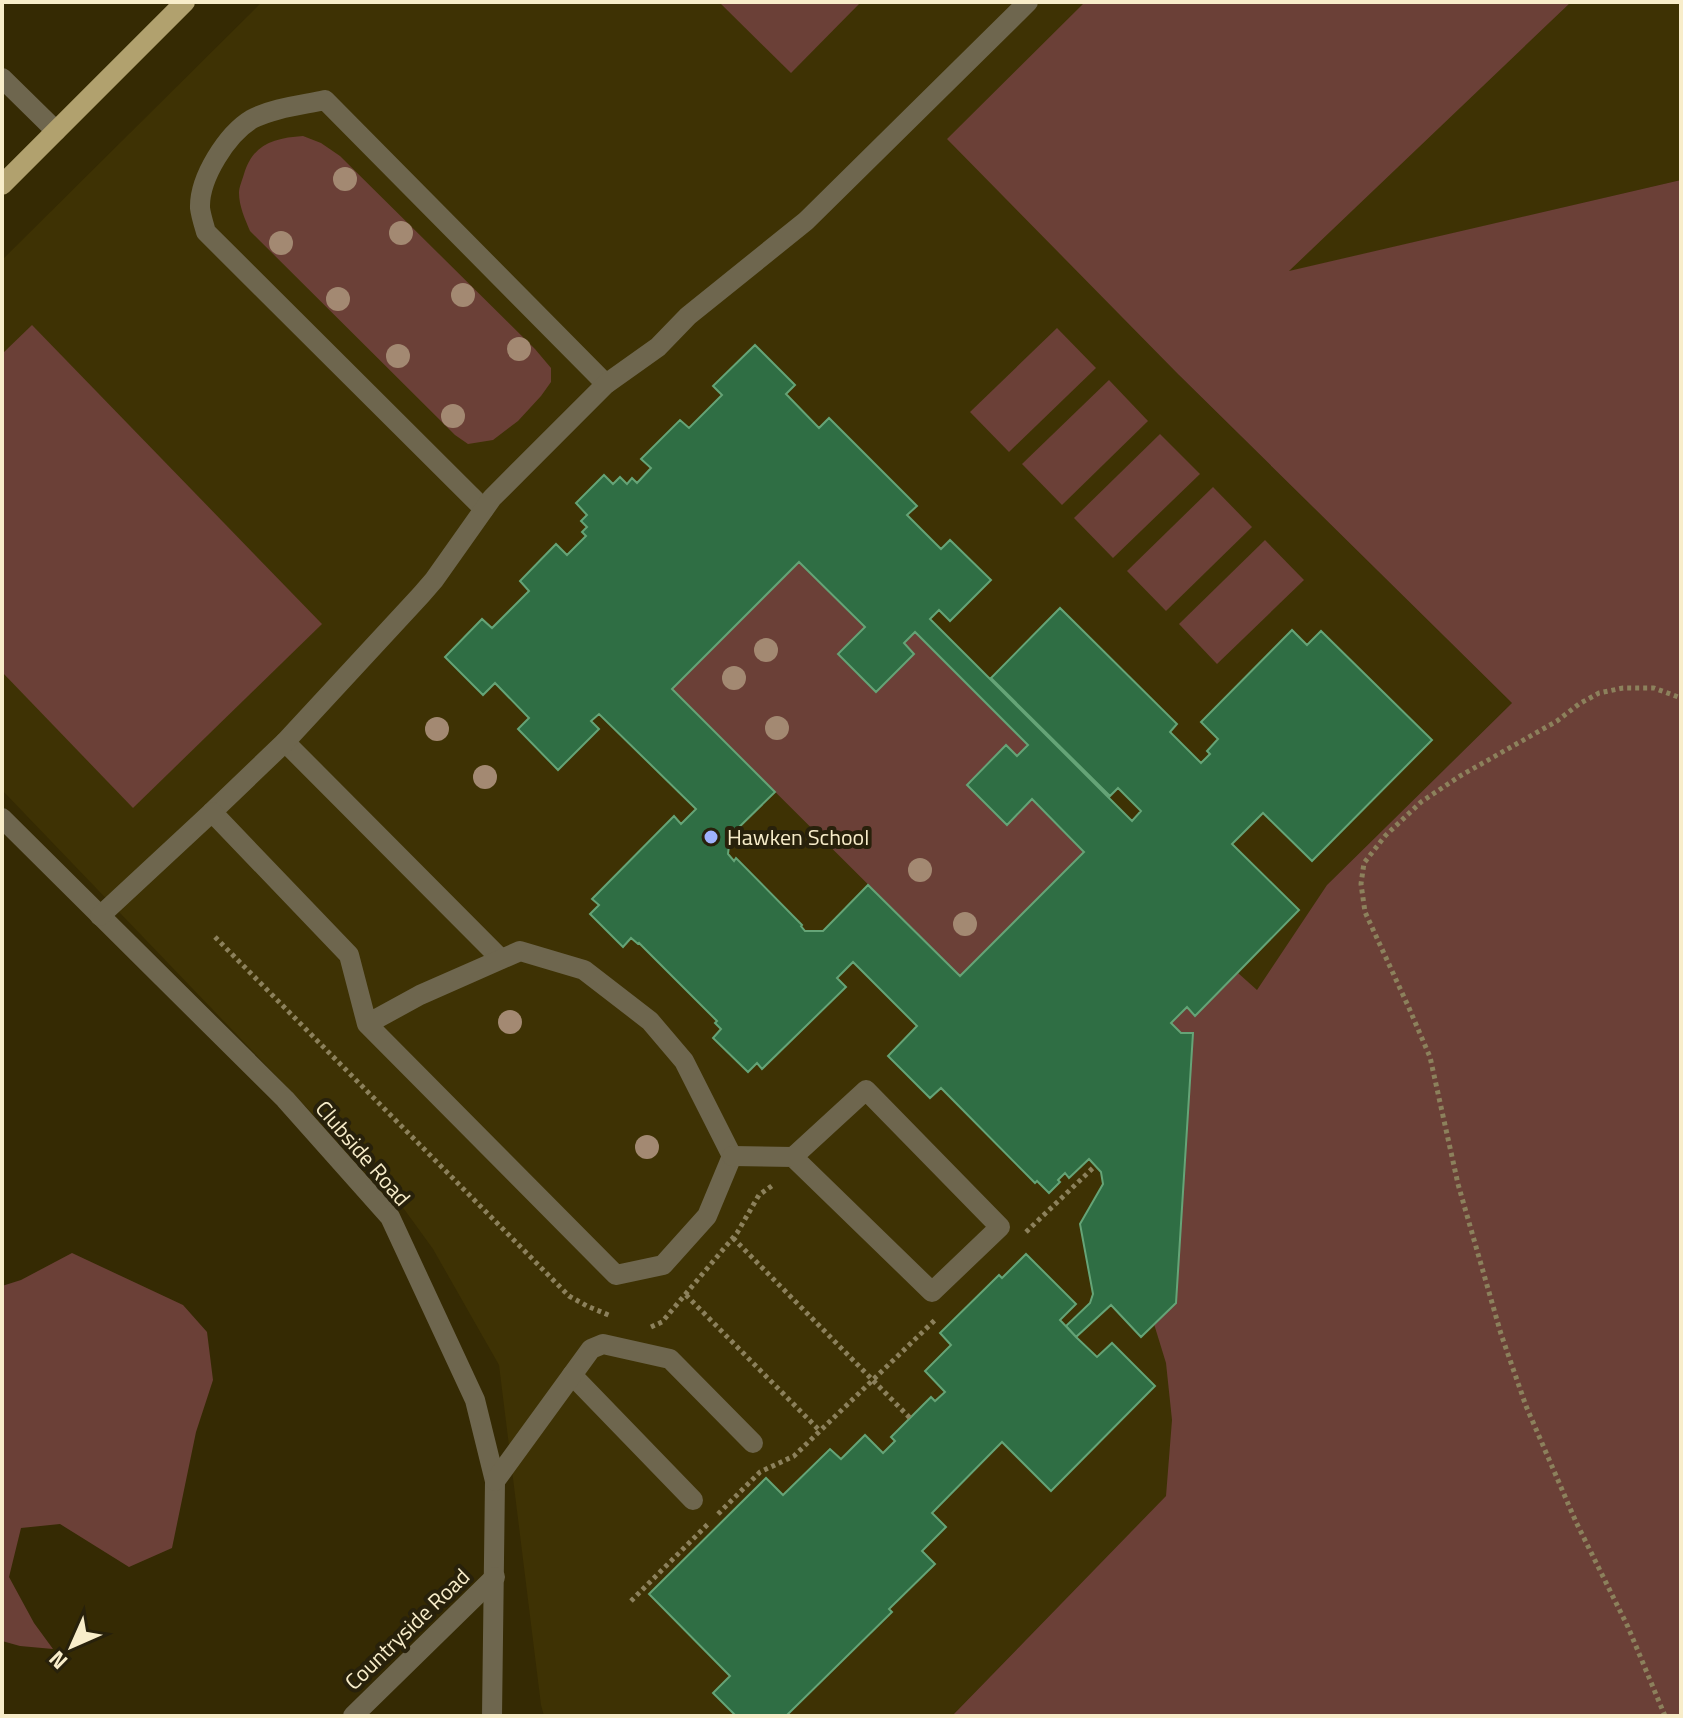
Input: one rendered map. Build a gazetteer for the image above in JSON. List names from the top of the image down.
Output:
{
  "streets": {
    "street": ["Clubside Road", "Countryside Road"]
  },
  "crossings": [
    ["Clubside Road", "Countryside Road"]
  ],
  "places": ["Hawken School"],
  "north": "bottom left"
}
